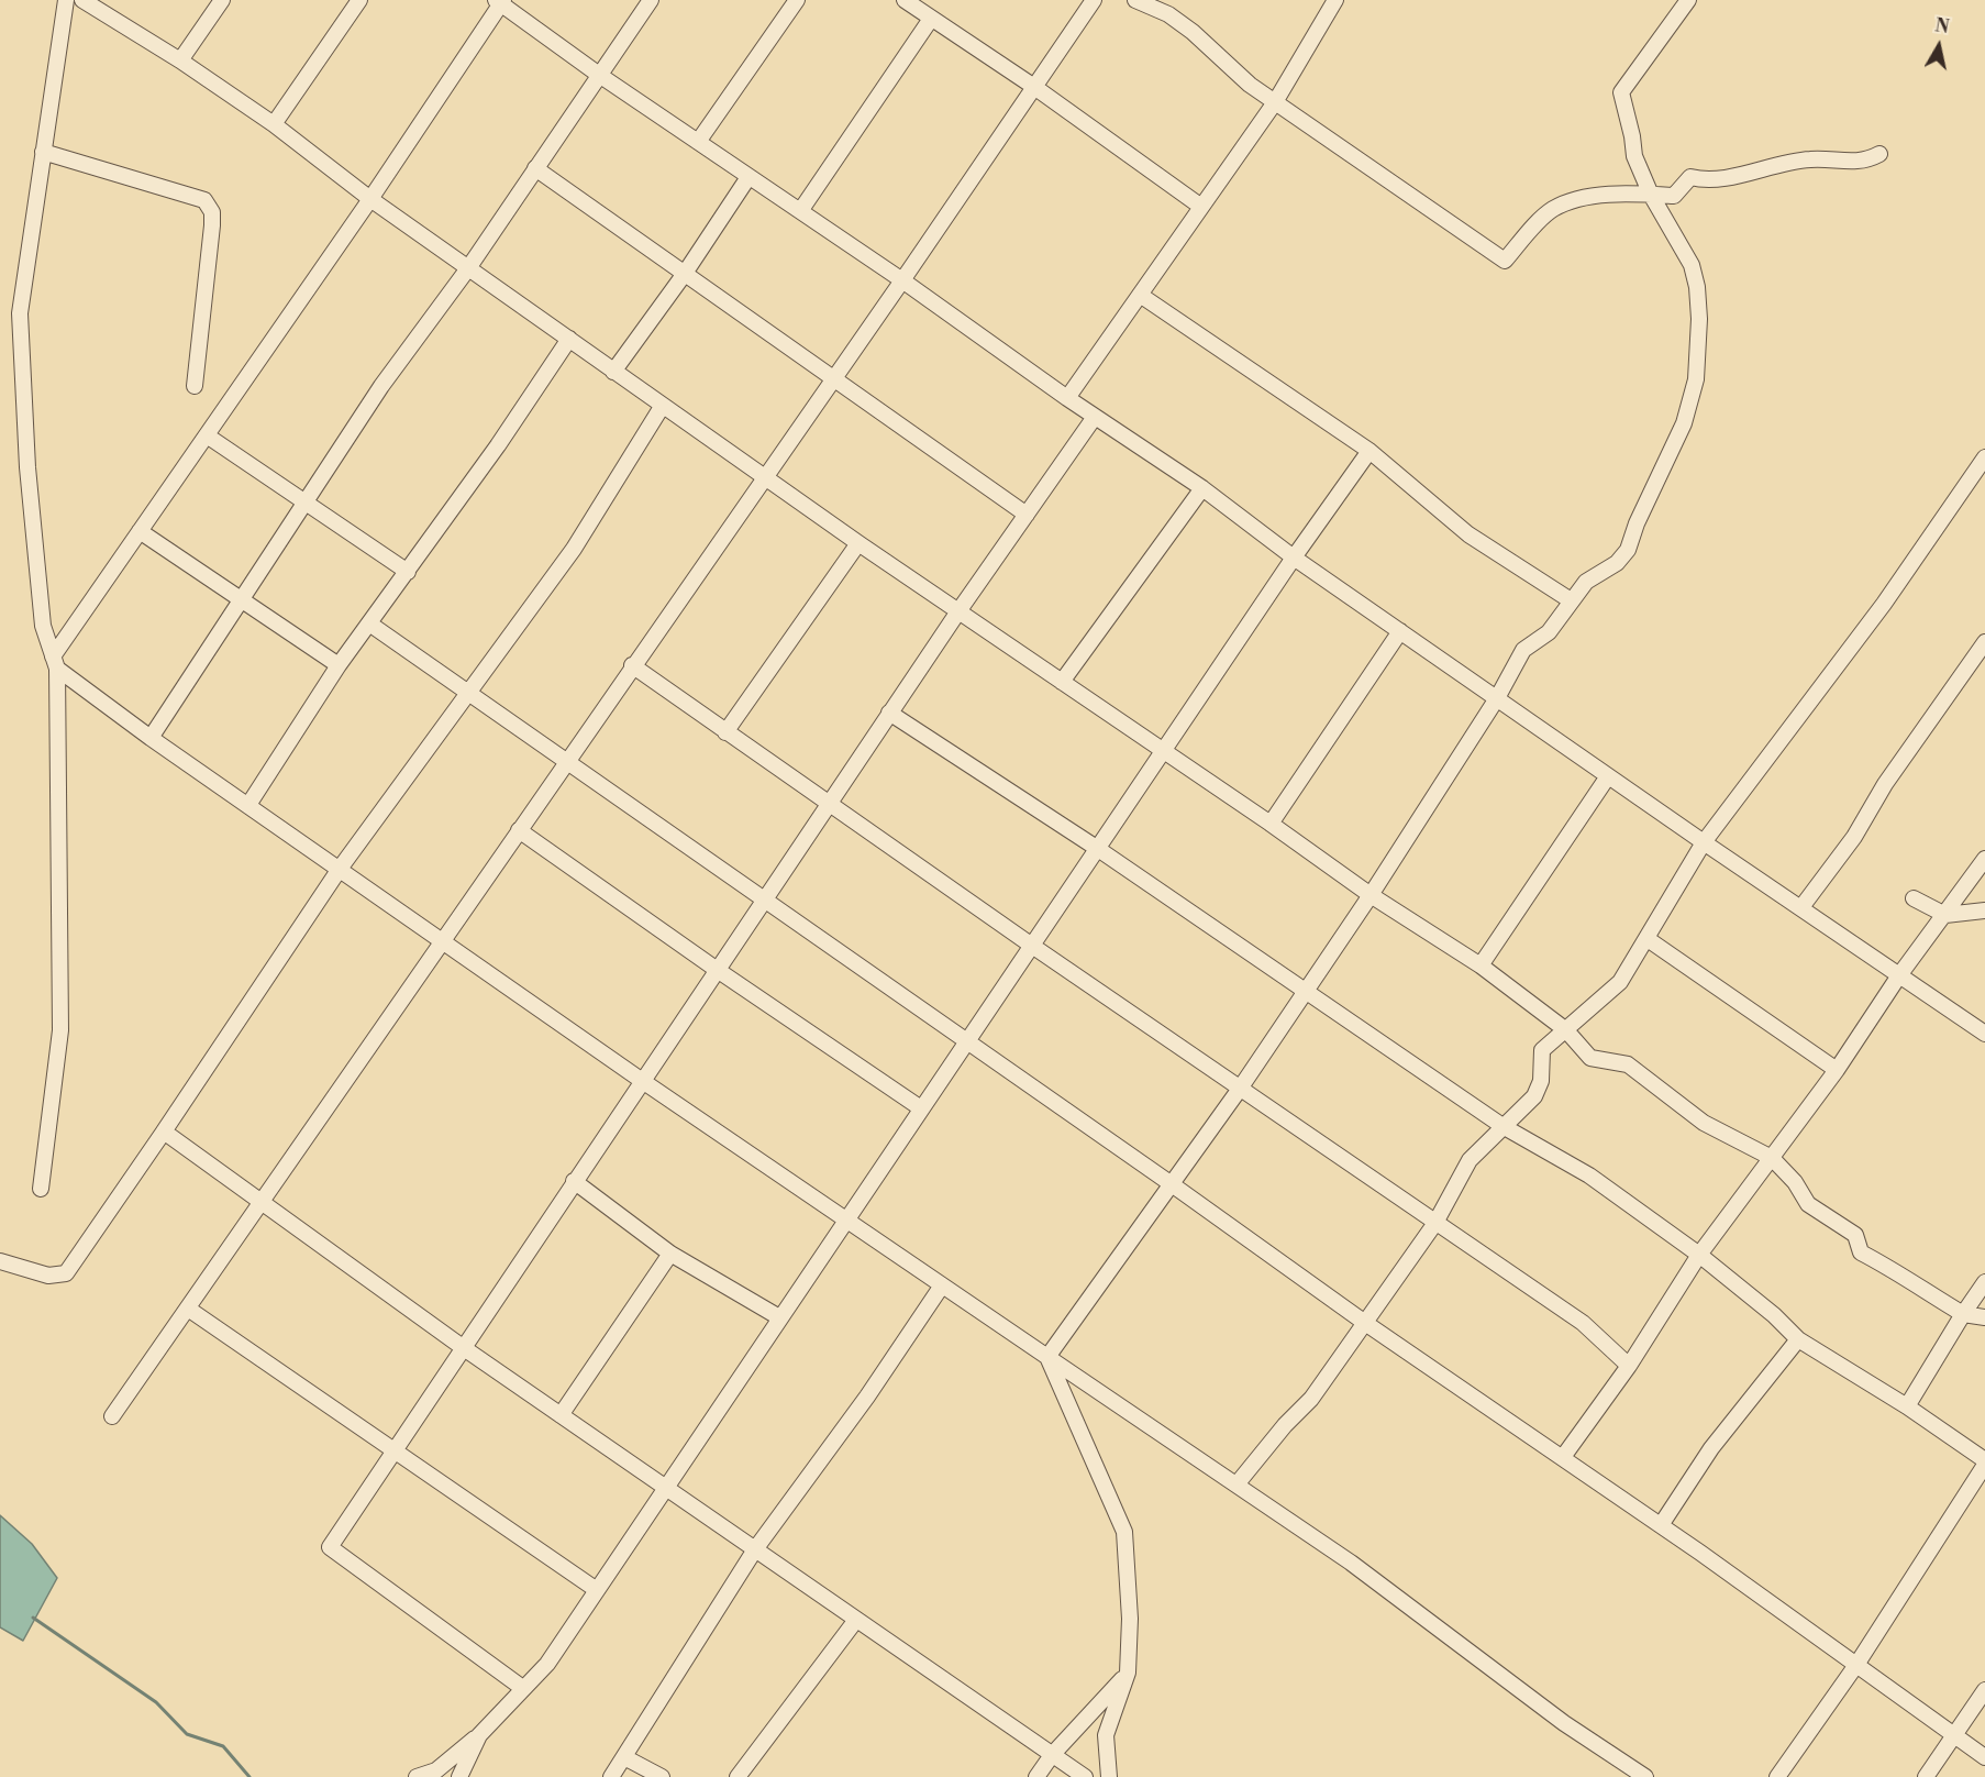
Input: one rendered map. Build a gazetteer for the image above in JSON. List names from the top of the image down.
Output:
{
  "north": "top"
}
